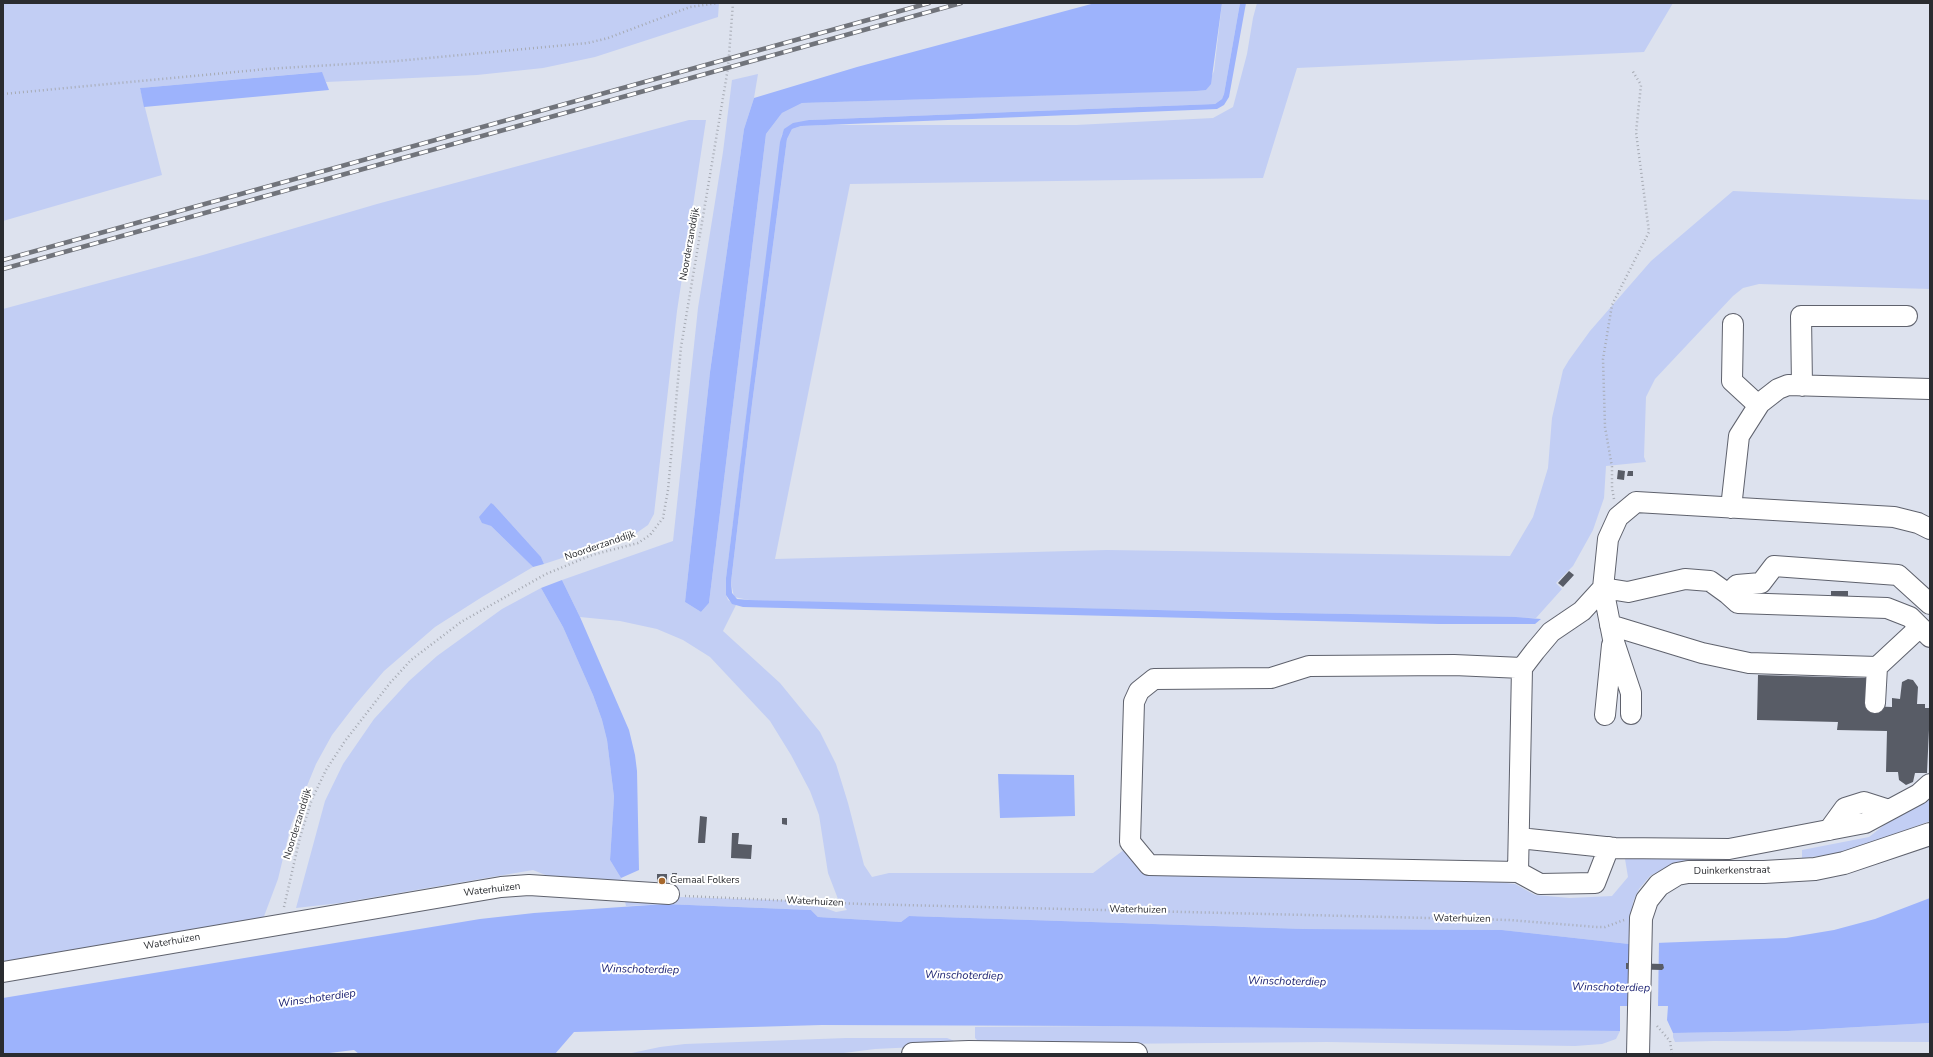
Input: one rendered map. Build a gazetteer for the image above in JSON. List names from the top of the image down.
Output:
{
  "streets": {
    "main road": ["Duinkerkenstraat"],
    "street": ["Waterhuizen"],
    "path": ["Noorderzanddijk"]
  },
  "crossings": [
    ["Noorderzanddijk", "Waterhuizen"],
    ["Duinkerkenstraat", "Waterhuizen"]
  ],
  "water": ["Winschoterdiep"],
  "places": ["Gemaal Folkers"]
}
